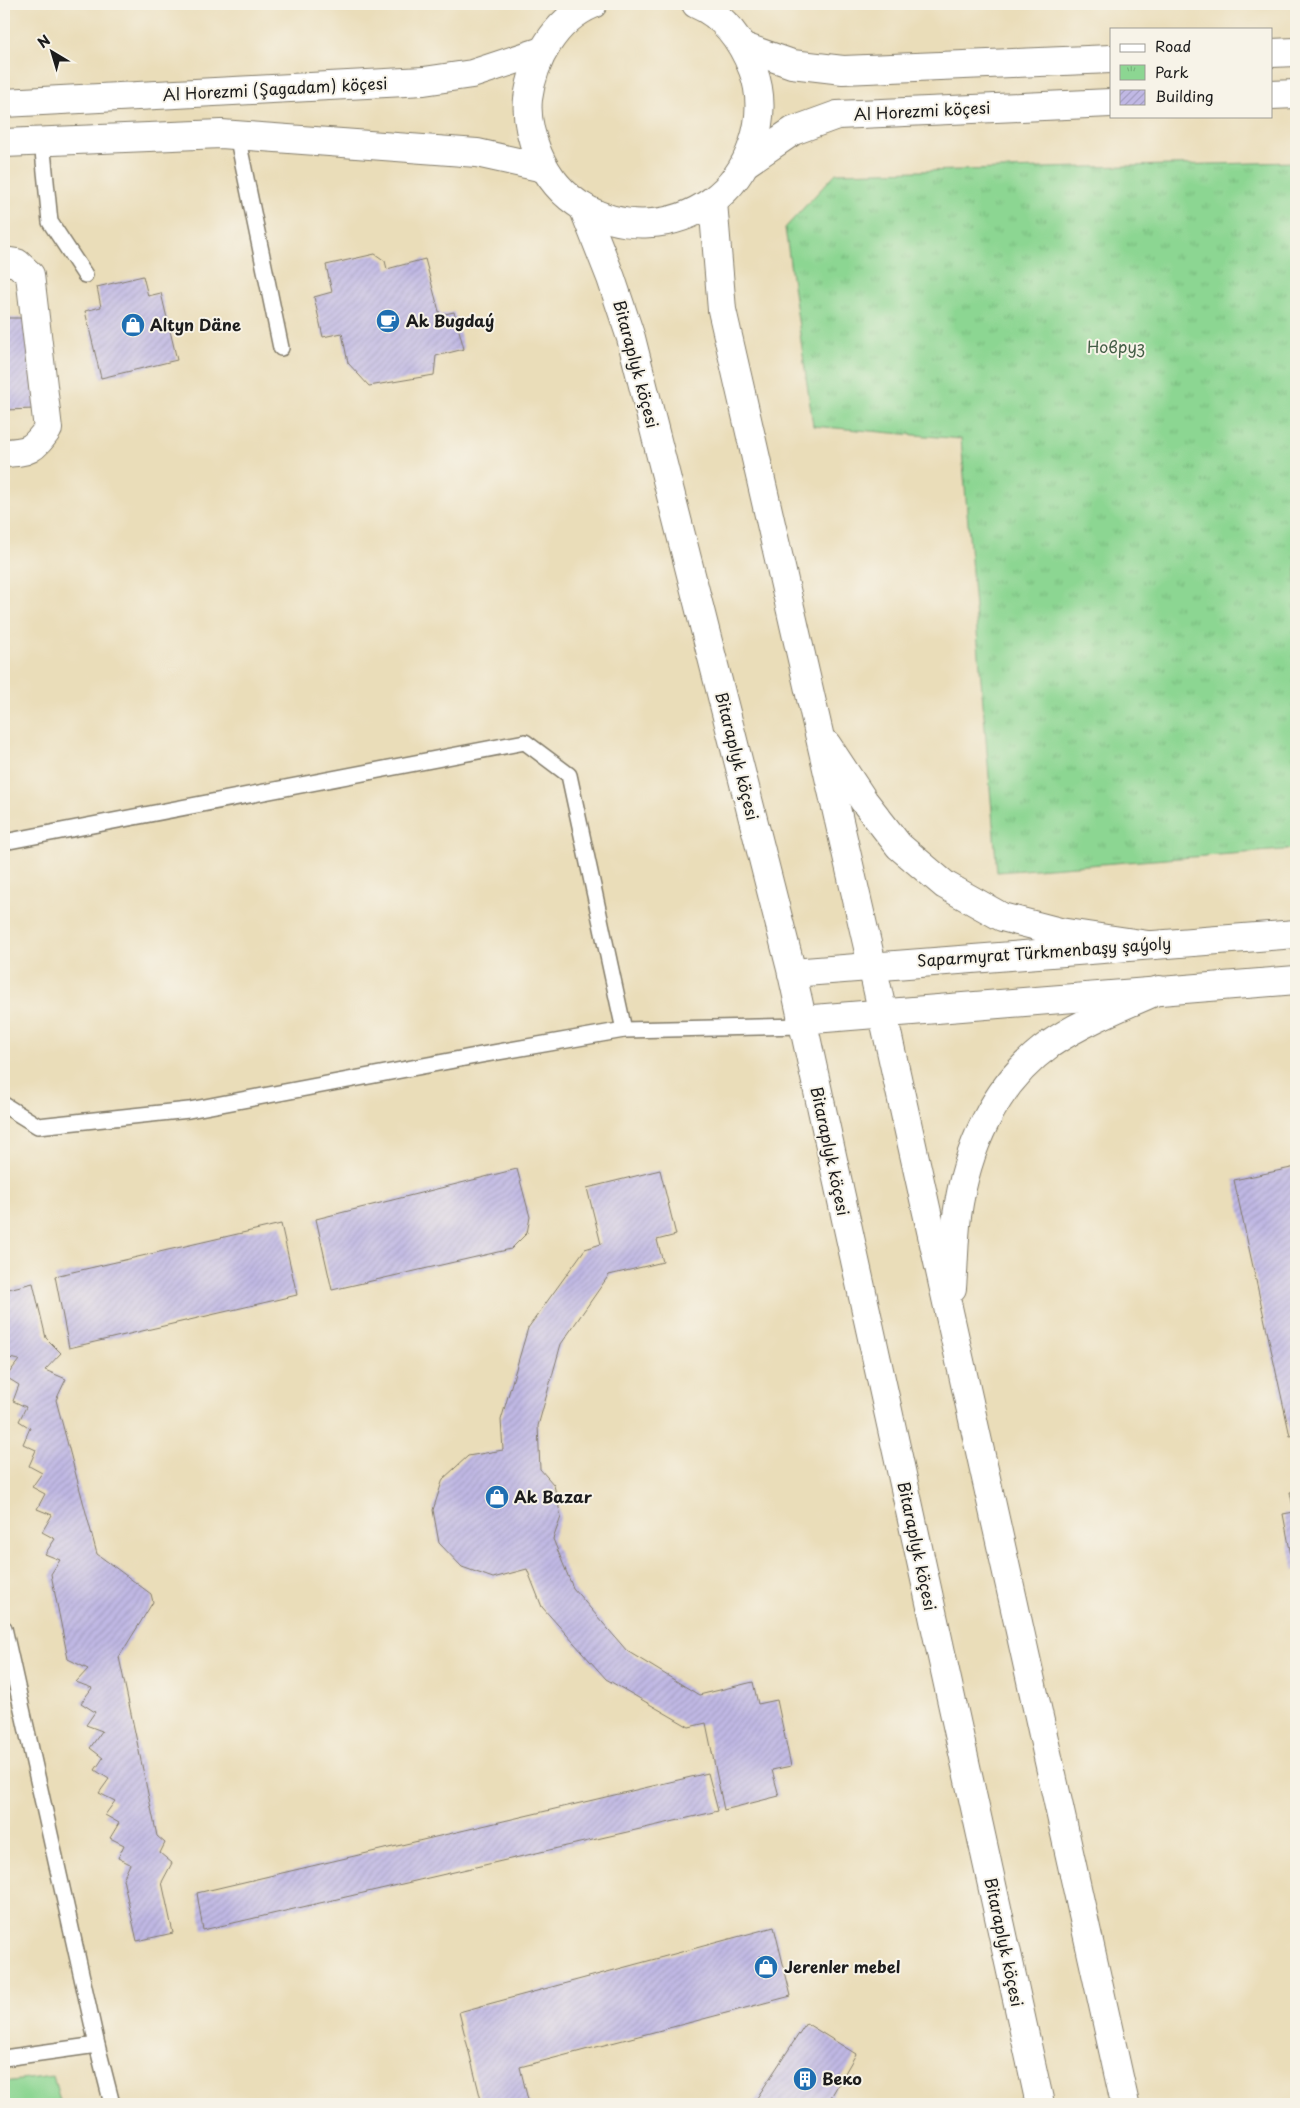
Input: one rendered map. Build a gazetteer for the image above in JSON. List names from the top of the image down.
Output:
{
  "streets": {
    "main road": [
      "Al Horezmi (Şagadam) köçesi",
      "Al Horezmi köçesi",
      "Bitaraplyk köçesi",
      "Saparmyrat Türkmenbaşy şaýoly"
    ]
  },
  "crossings": [
    ["Bitaraplyk köçesi", "Saparmyrat Türkmenbaşy şaýoly"]
  ],
  "parks": ["Новруз"],
  "places": {
    "cafe": ["Ak Bugdaý"],
    "shop": ["Altyn Däne", "Ak Bazar", "Jerenler mebel"],
    "building": ["Веко"]
  },
  "legend": ["Road", "Park", "Building"],
  "north": "top left"
}
